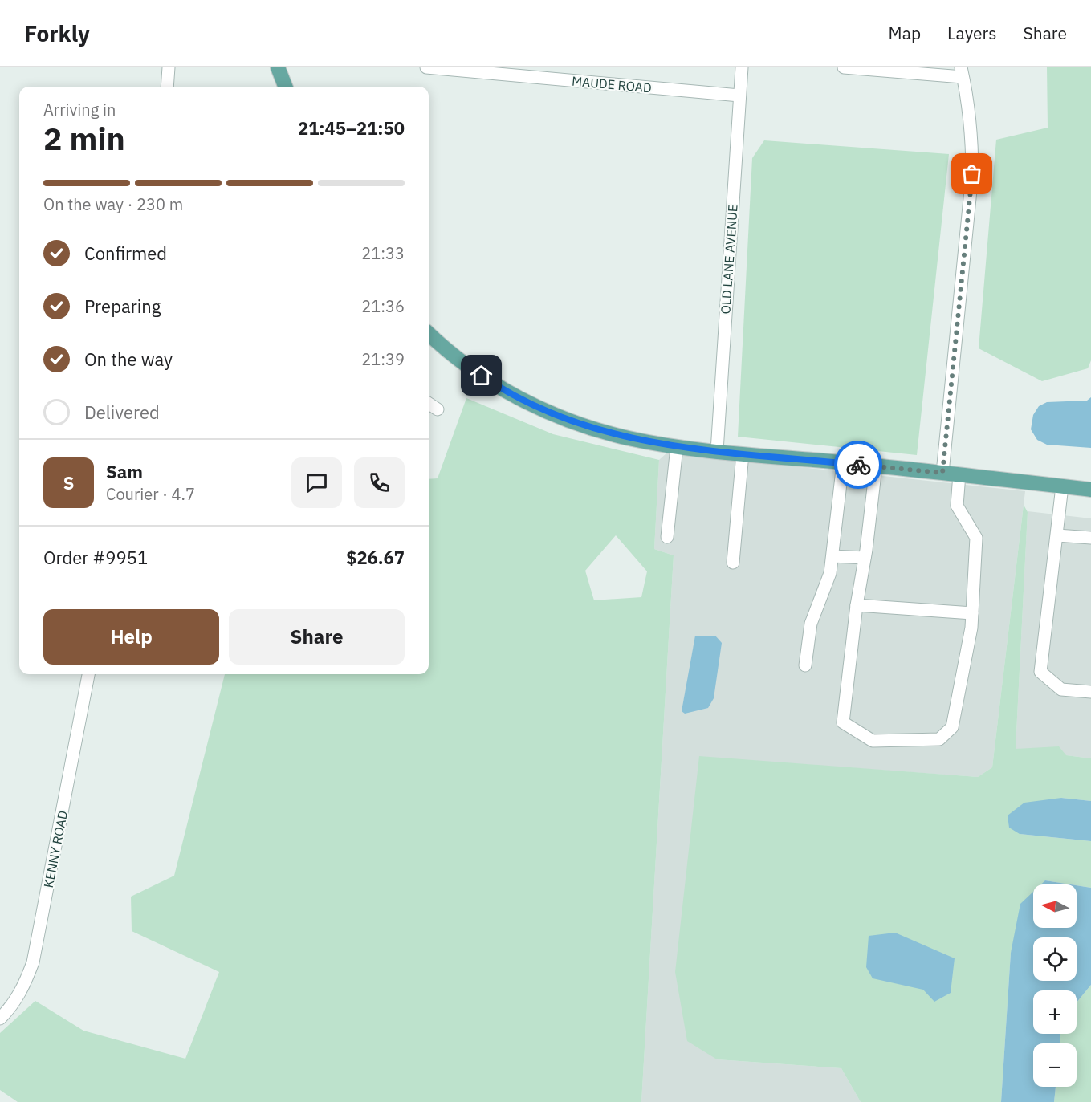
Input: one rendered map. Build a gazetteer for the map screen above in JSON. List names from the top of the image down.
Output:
{
  "streets": {
    "street": ["MAUDE ROAD", "OLD LANE AVENUE", "KENNY ROAD"]
  },
  "crossings": [
    ["MAUDE ROAD", "OLD LANE AVENUE"]
  ],
  "north": "left",
  "page": {
    "header": "Forkly",
    "nav": ["Map", "Layers", "Share"],
    "heading": ["2 min", "Arriving in", "21:45–21:50"],
    "panel": [
      "Sam",
      "Courier · 4.7",
      "Order #9951",
      "$26.67"
    ],
    "bar": "On the way · 230 m",
    "list": [
      ["Confirmed", "21:33"],
      ["Preparing", "21:36"],
      ["On the way", "21:39"],
      "Delivered"
    ],
    "round": "S",
    "buttons": ["Help", "Share"],
    "map_buttons": ["+", "−"]
  }
}
